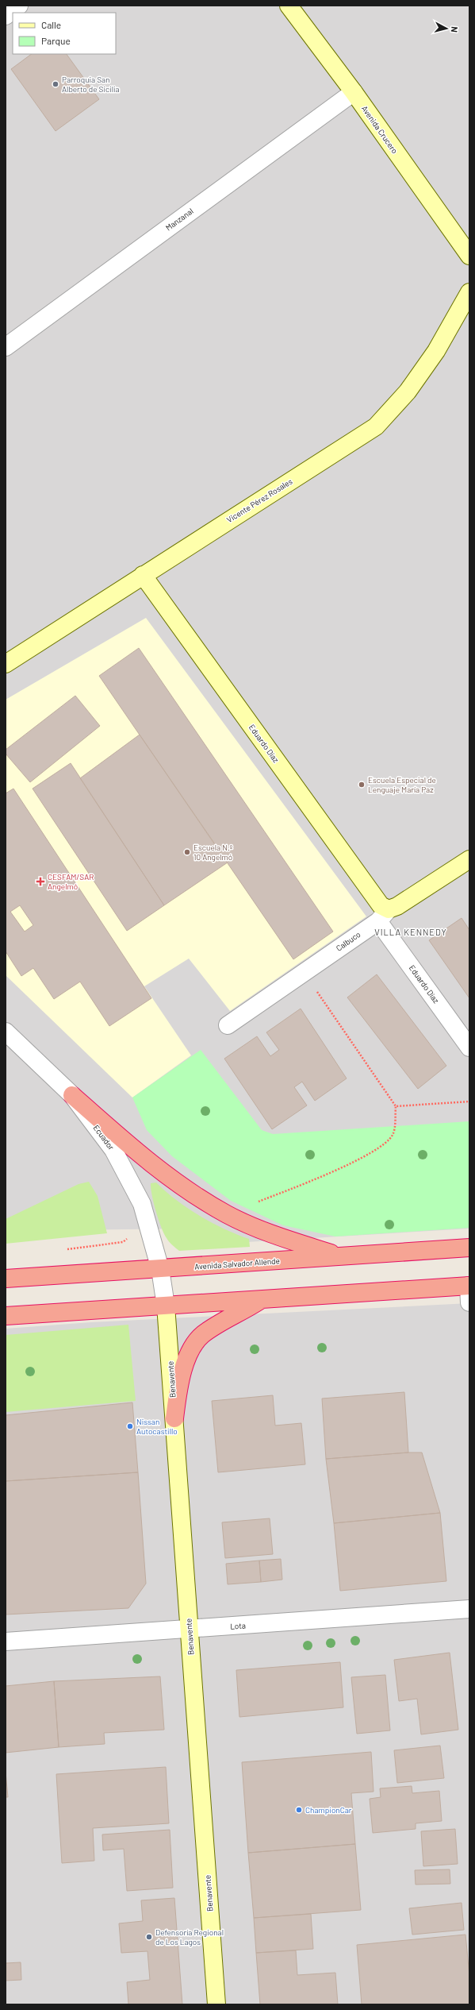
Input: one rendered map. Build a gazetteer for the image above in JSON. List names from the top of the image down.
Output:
{
  "streets": {
    "highway": ["Avenida Salvador Allende"],
    "main road": [
      "Avenida Crucero",
      "Vicente Pérez Rosales",
      "Eduardo Díaz",
      "Calbuco",
      "Benavente"
    ],
    "street": ["Manzanal", "Ecuador", "Lota"]
  },
  "crossings": [
    ["Avenida Crucero", "Manzanal"],
    ["Vicente Pérez Rosales", "Eduardo Díaz"],
    ["Eduardo Díaz", "Calbuco"],
    ["Ecuador", "Avenida Salvador Allende"],
    ["Ecuador", "Benavente"],
    ["Avenida Salvador Allende", "Benavente"],
    ["Benavente", "Lota"]
  ],
  "districts": ["VILLA KENNEDY"],
  "places": {
    "other": [
      "Parroquia San Alberto de Sicilia",
      "Escuela Especial de Lenguaje María Paz",
      "Escuela N.º 10 Angelmó",
      "Nissan Autocastillo",
      "ChampionCar",
      "Defensoría Regional de Los Lagos"
    ],
    "health": ["CESFAM/SAR Angelmó"]
  },
  "legend": ["Calle", "Parque"],
  "north": "right"
}
